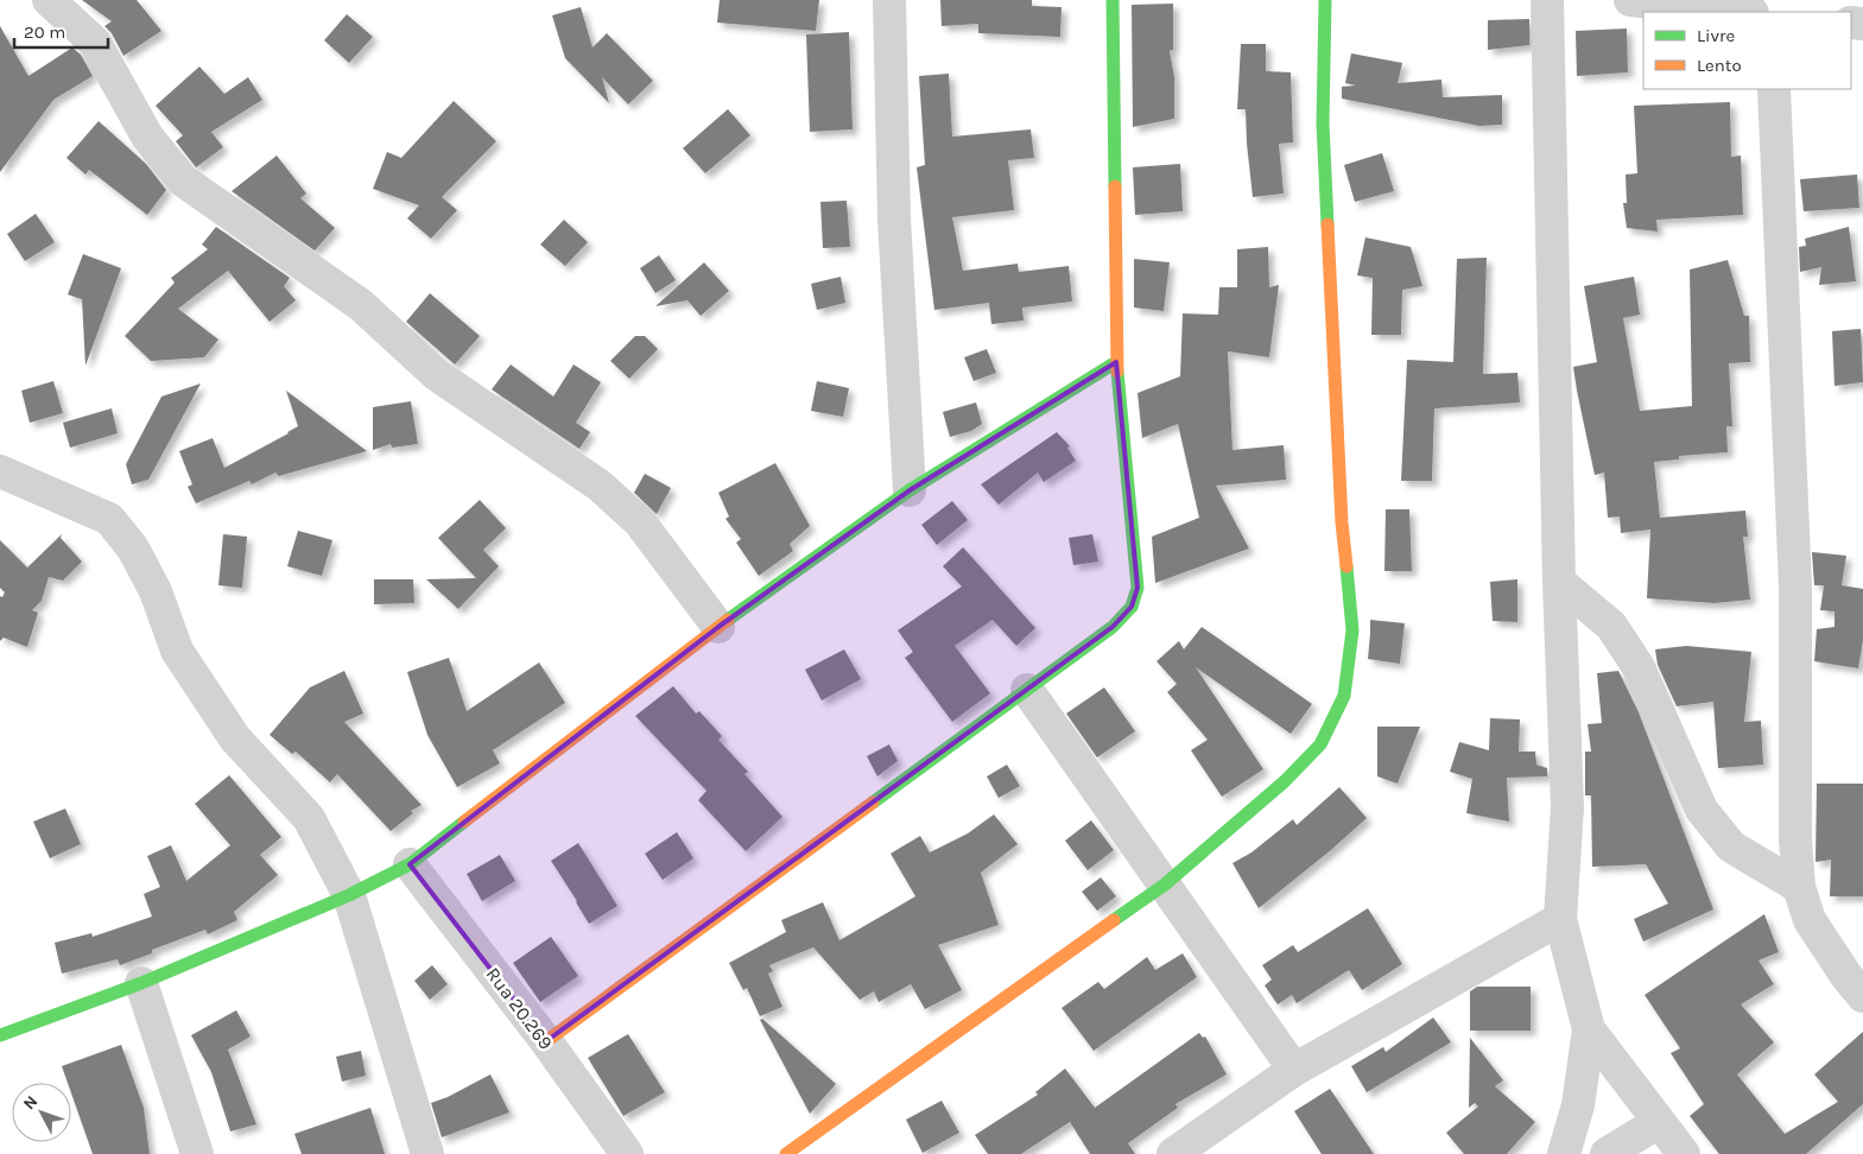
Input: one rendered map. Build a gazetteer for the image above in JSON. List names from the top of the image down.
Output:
{
  "streets": {
    "street": ["Rua 20.269"]
  },
  "legend": ["Livre", "Lento"],
  "scale_bar": "20 m",
  "north": "top left"
}
